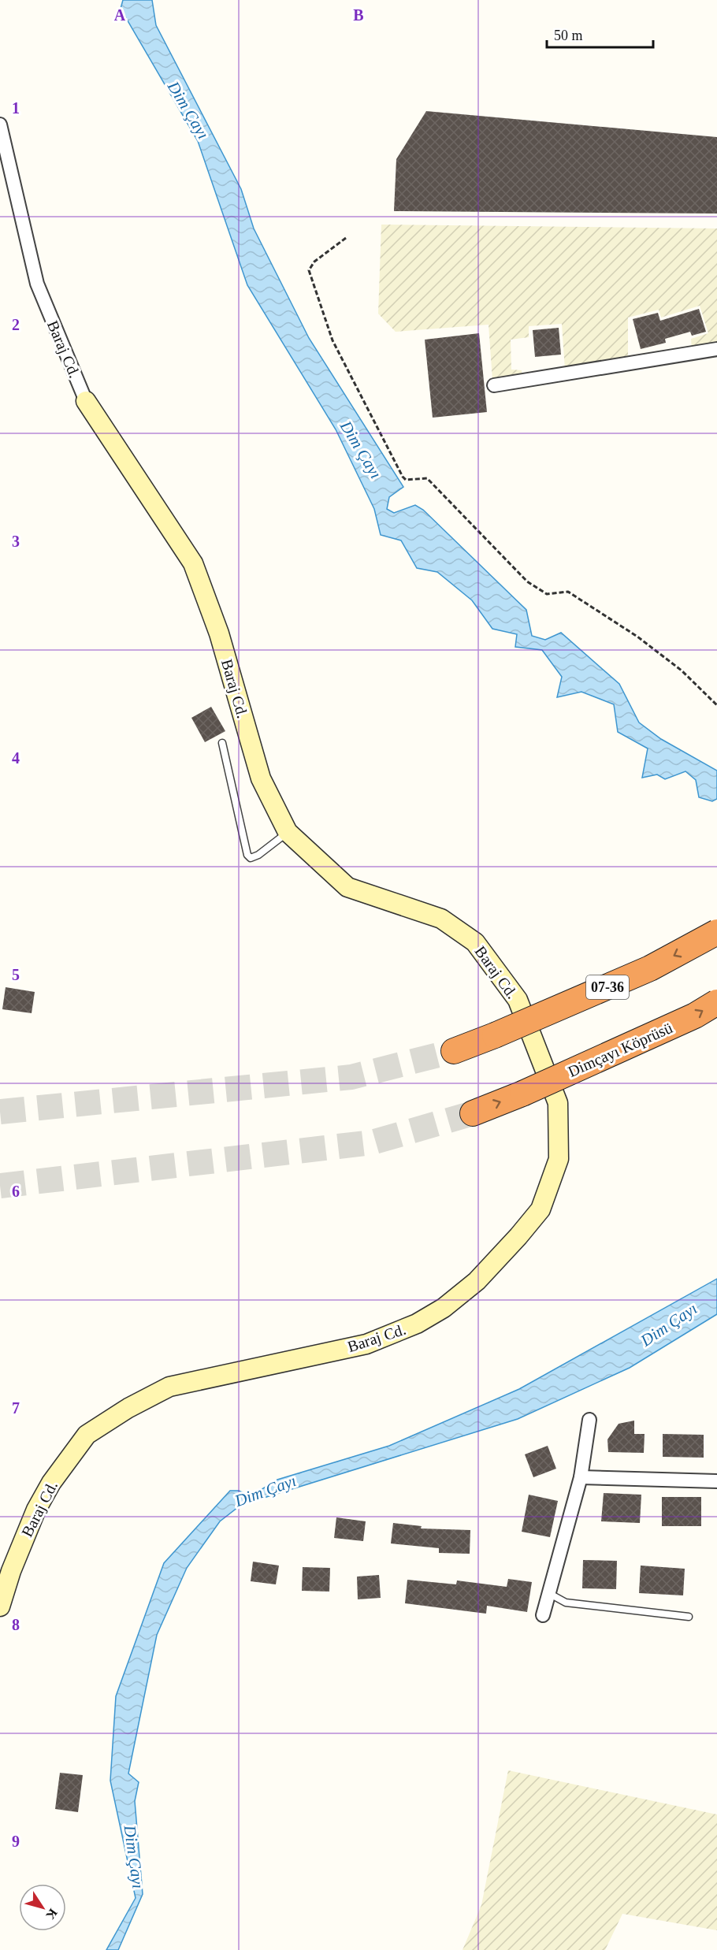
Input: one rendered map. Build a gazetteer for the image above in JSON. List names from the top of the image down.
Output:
{
  "streets": {
    "highway": ["07-36", "Dimçayı Köprüsü"],
    "street": ["Baraj Cd."]
  },
  "water": ["Dim Çayı"],
  "scale_bar": "50 m",
  "north": "bottom right",
  "grid": {
    "columns": ["A", "B"],
    "rows": [
      "1",
      "2",
      "3",
      "4",
      "5",
      "6",
      "7",
      "8",
      "9"
    ]
  }
}
